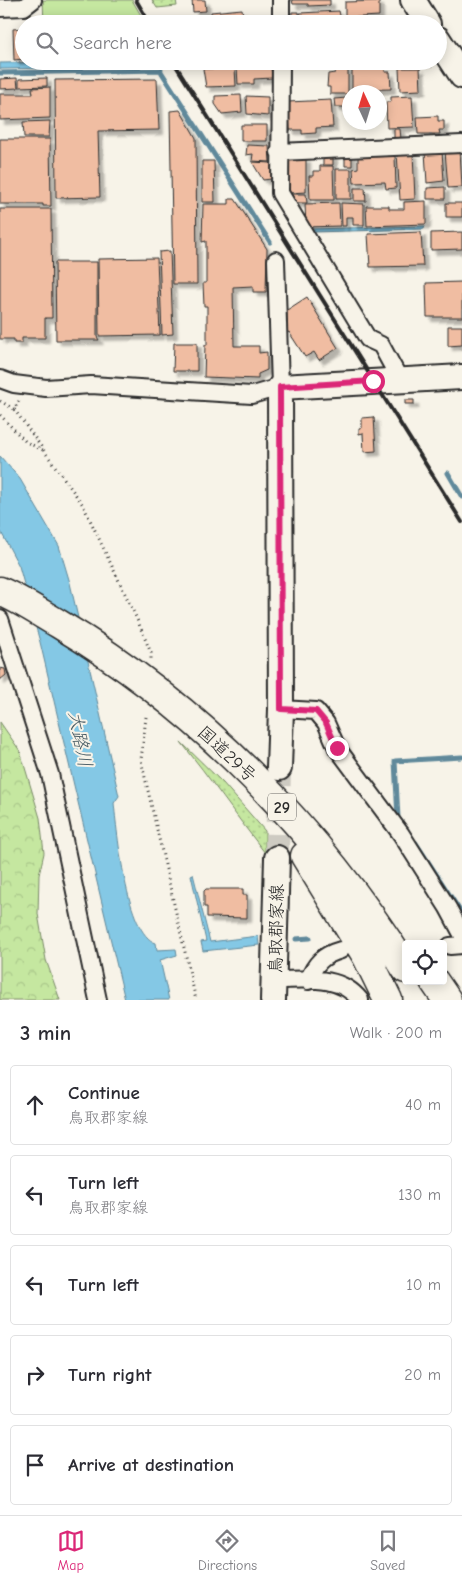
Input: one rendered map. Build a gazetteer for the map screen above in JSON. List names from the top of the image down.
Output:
{
  "streets": {
    "highway": ["国道29号", "29"],
    "main road": ["鳥取郡家線"]
  },
  "water": ["大路川"],
  "north": "top",
  "page": {
    "search": "Search here",
    "heading": ["3 min", "Walk · 200 m"],
    "list": [
      ["Continue", "鳥取郡家線", "40 m"],
      ["Turn left", "鳥取郡家線", "130 m"],
      ["Turn left", "10 m"],
      ["Turn right", "20 m"],
      "Arrive at destination"
    ],
    "nav": ["Map", "Directions", "Saved"]
  }
}
